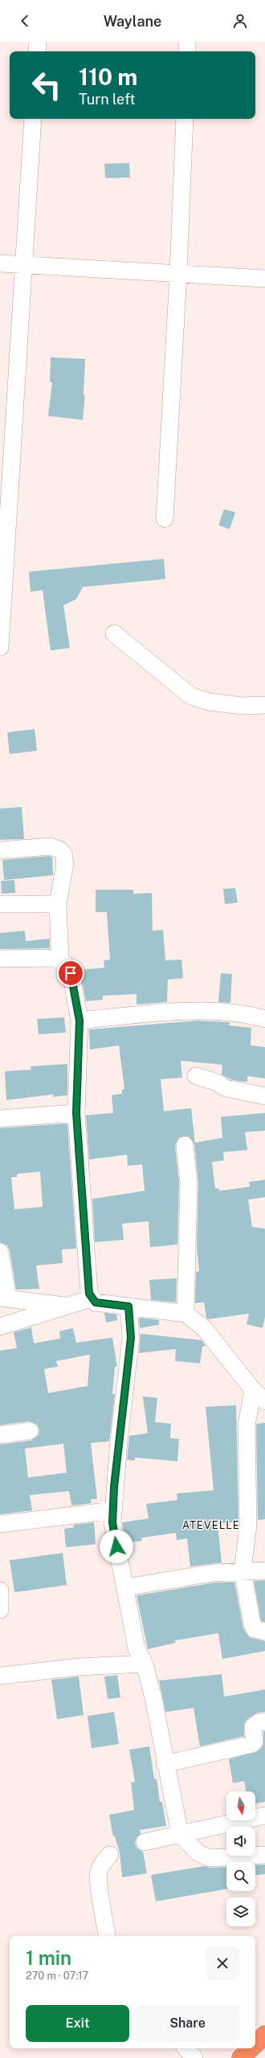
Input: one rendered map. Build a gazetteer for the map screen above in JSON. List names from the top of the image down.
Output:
{
  "districts": ["ATEVELLE"],
  "north": "bottom",
  "page": {
    "header": "Waylane",
    "turn": ["110 m", "Turn left"],
    "heading": ["1 min", "270 m · 07:17"],
    "buttons": ["Exit", "Share"]
  }
}
